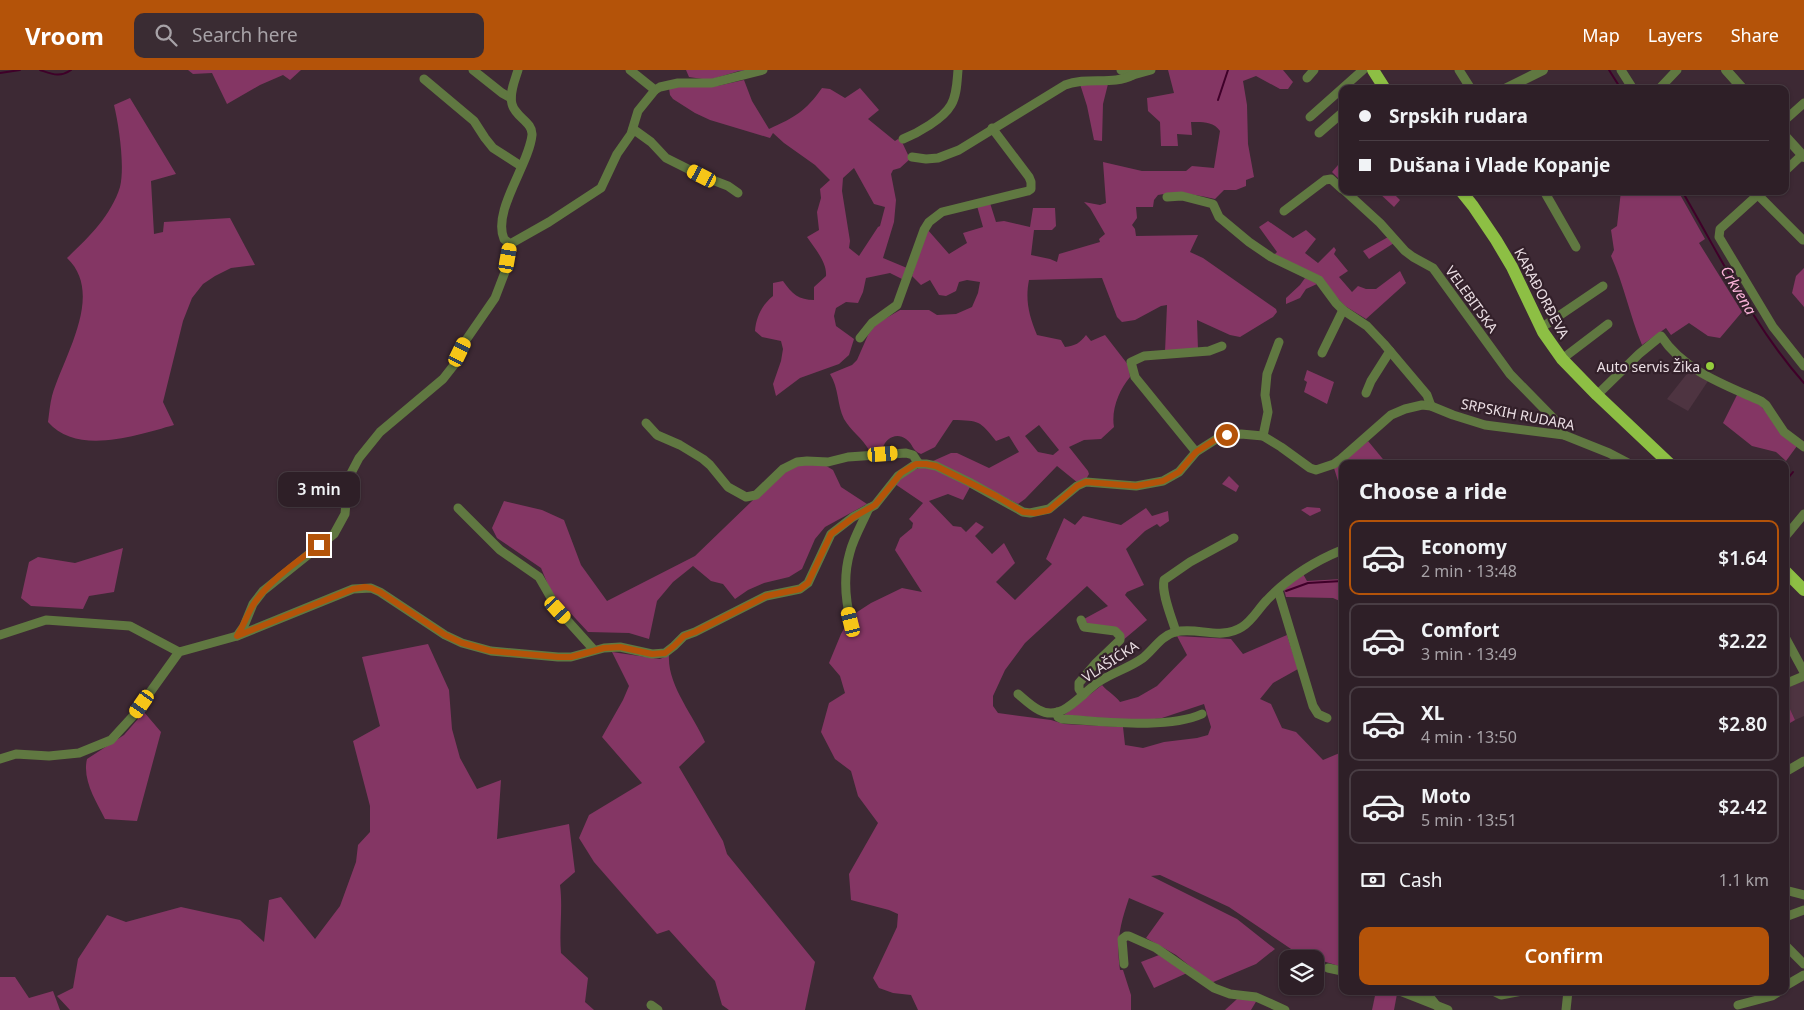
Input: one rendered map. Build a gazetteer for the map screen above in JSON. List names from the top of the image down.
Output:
{
  "streets": {
    "main road": ["KARAĐORĐEVA"],
    "street": ["VELEBITSKA", "SRPSKIH RUDARA", "VLAŠIĆKA"]
  },
  "crossings": [
    ["VELEBITSKA", "SRPSKIH RUDARA"]
  ],
  "water": ["Crkvena"],
  "places": ["Auto servis Žika"],
  "page": {
    "header": "Vroom",
    "search": "Search here",
    "nav": ["Map", "Layers", "Share"],
    "banner": ["Srpskih rudara", "Dušana i Vlade Kopanje"],
    "heading": "Choose a ride",
    "bubble": "3 min",
    "list": [
      {
        "name": "Economy",
        "note": "2 min · 13:48",
        "value": "$1.64"
      },
      {
        "name": "Comfort",
        "note": "3 min · 13:49",
        "value": "$2.22"
      },
      {
        "name": "XL",
        "note": "4 min · 13:50",
        "value": "$2.80"
      },
      {
        "name": "Moto",
        "note": "5 min · 13:51",
        "value": "$2.42"
      }
    ],
    "pay": ["Cash", "1.1 km"],
    "buttons": "Confirm"
  }
}
